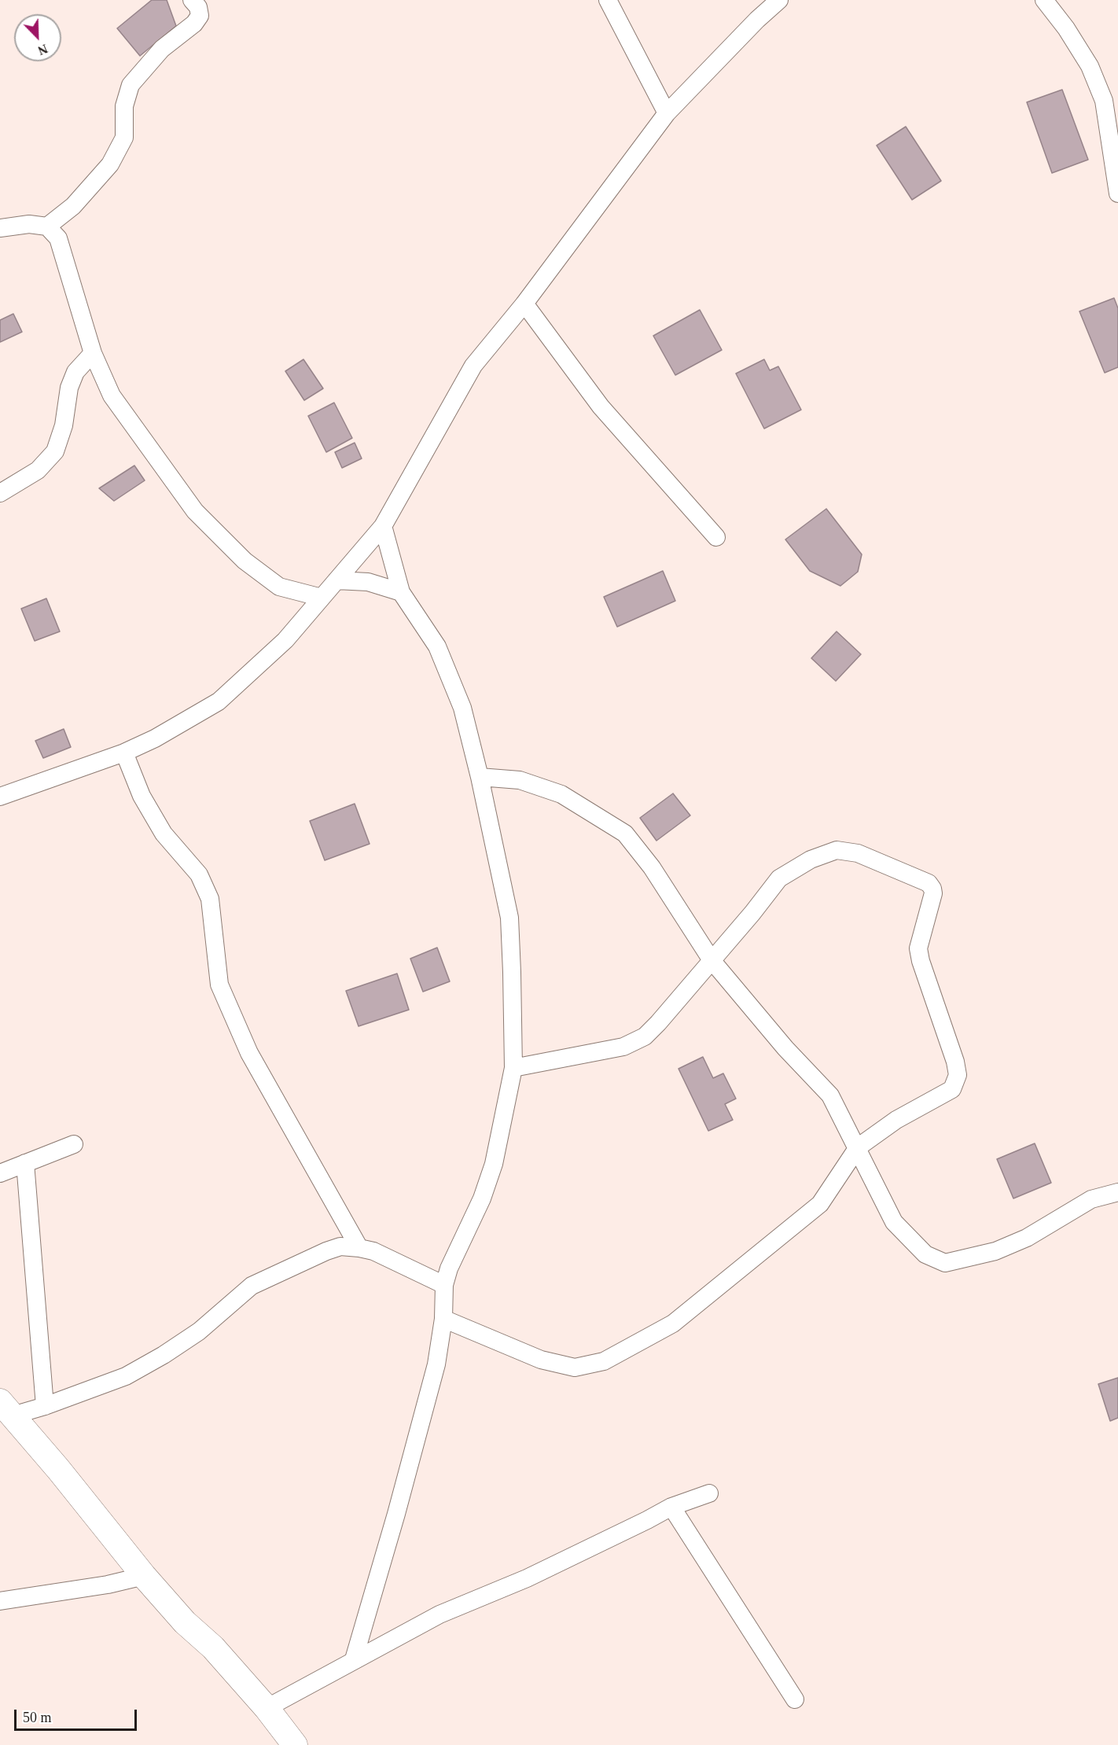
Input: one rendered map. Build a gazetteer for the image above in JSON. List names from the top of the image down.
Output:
{
  "scale_bar": "50 m",
  "north": "bottom right"
}
